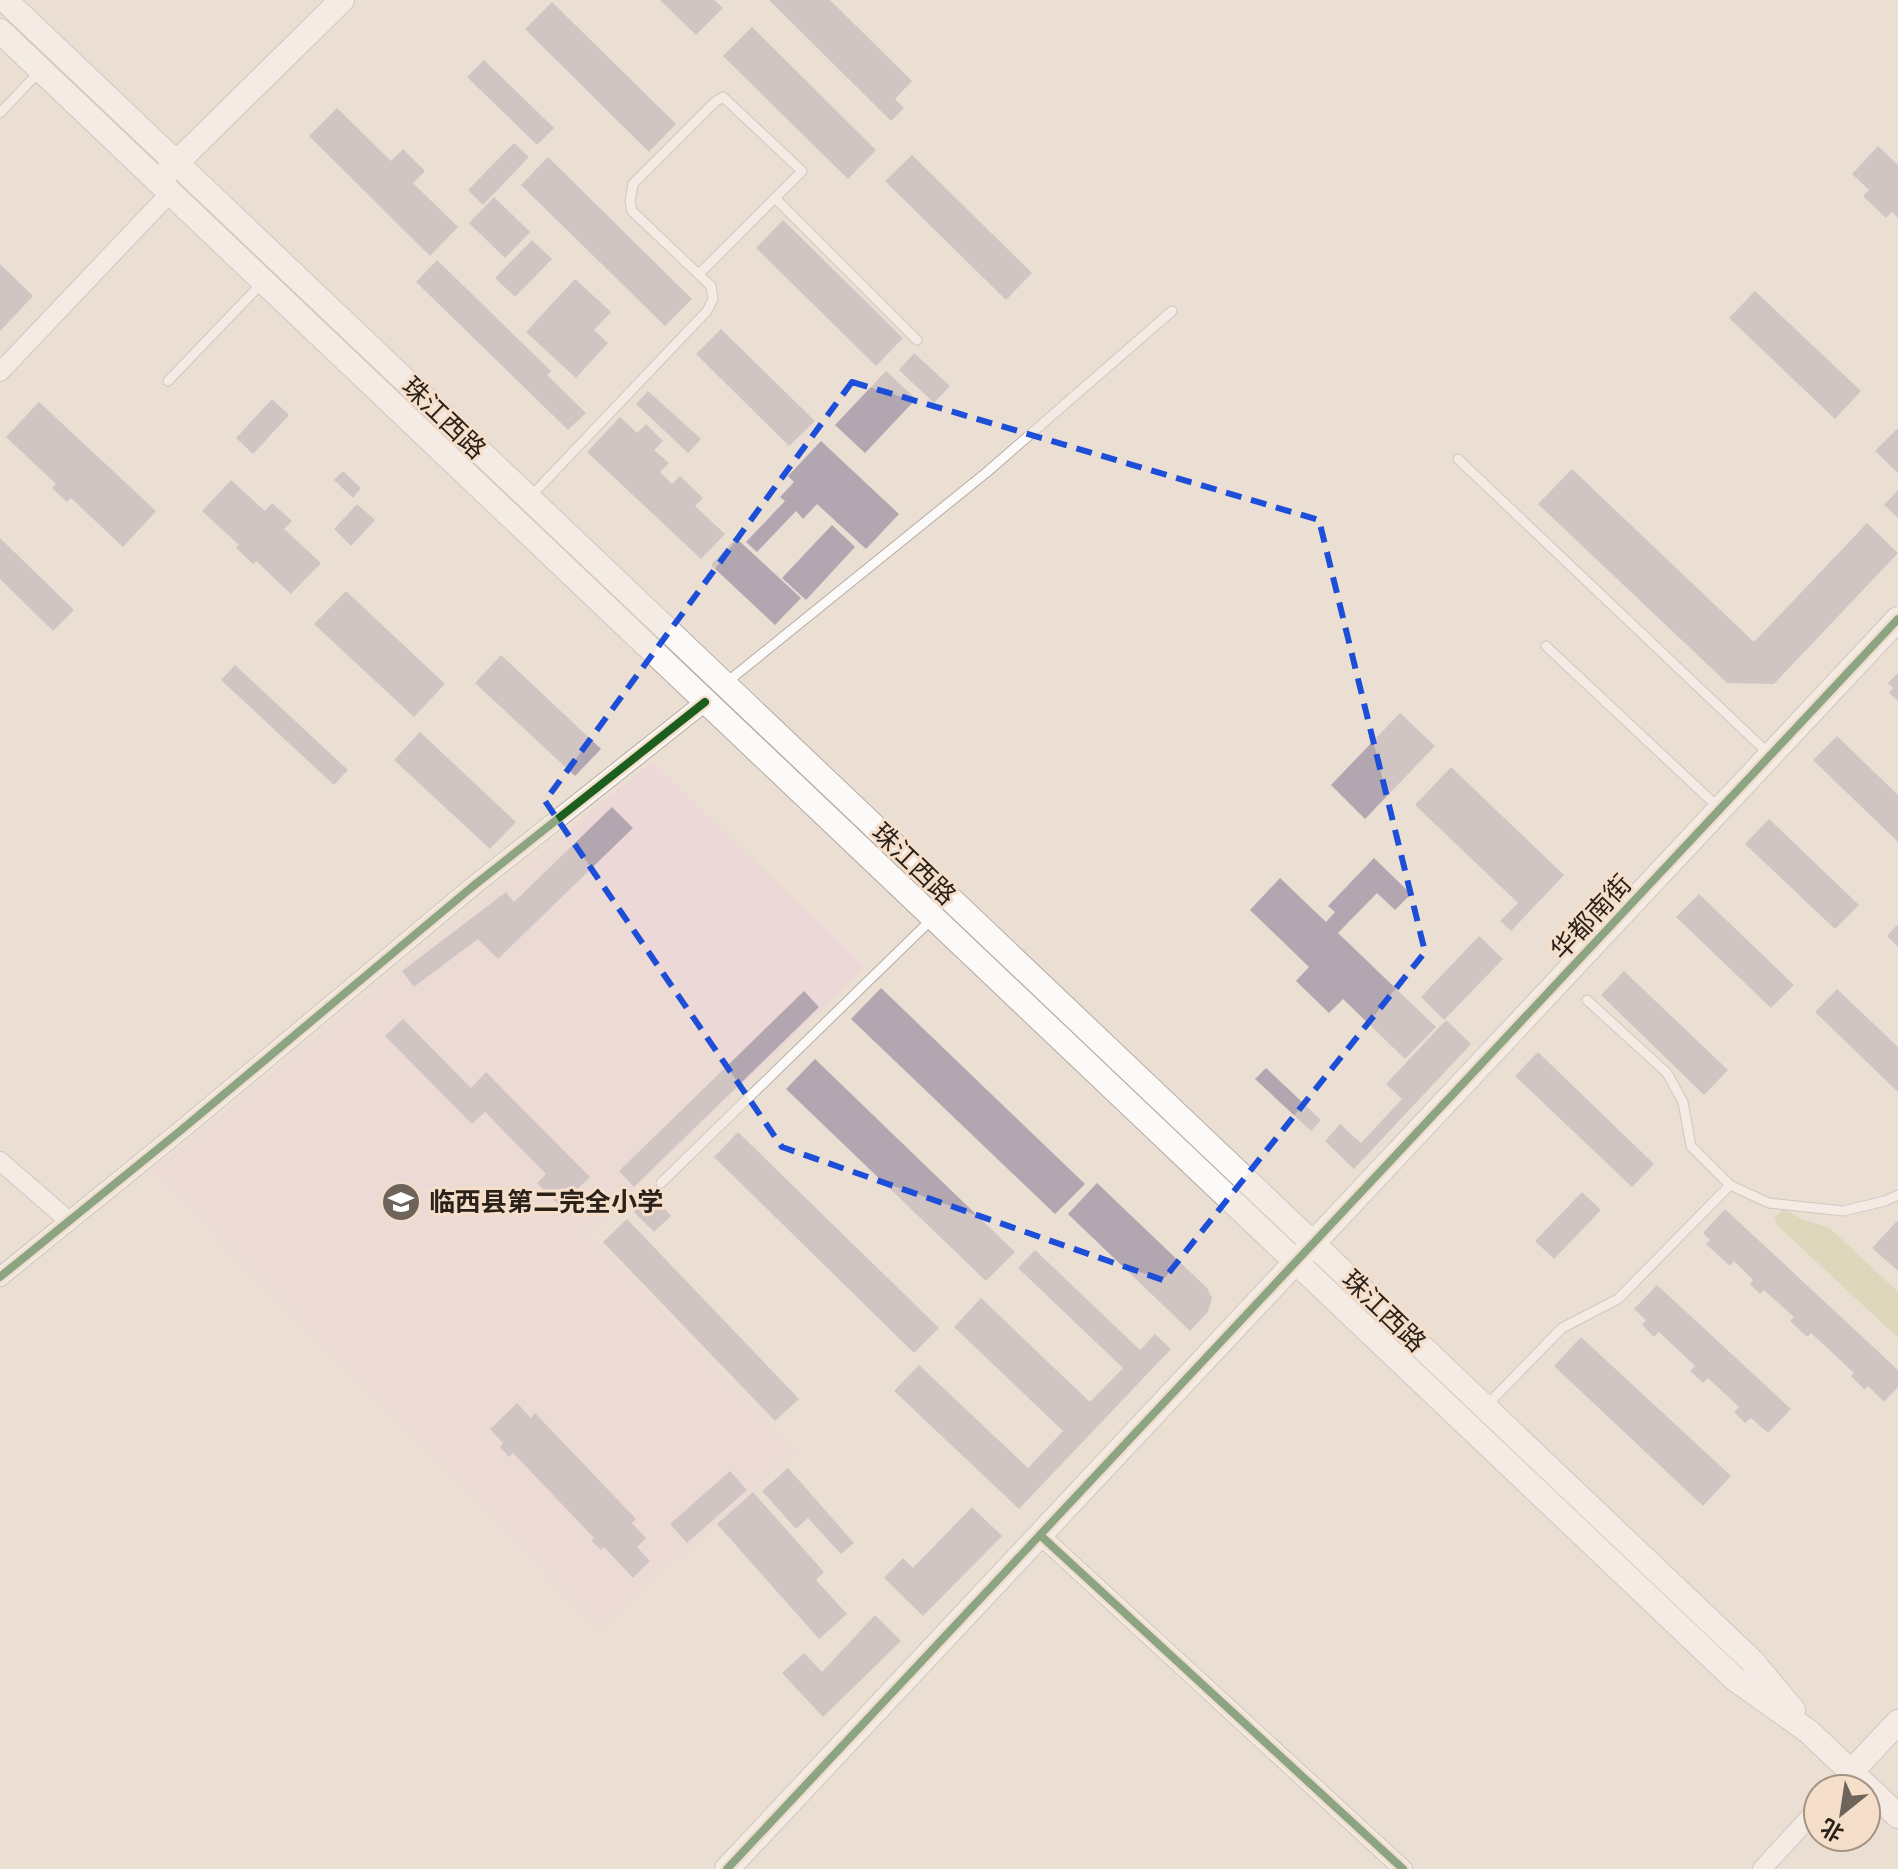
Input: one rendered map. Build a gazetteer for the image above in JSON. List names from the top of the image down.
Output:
{
  "streets": {
    "main road": ["珠江西路", "华都南街"]
  },
  "crossings": [
    ["珠江西路", "华都南街"]
  ],
  "places": {
    "school or university": ["临西县第二完全小学"]
  },
  "north": "bottom left"
}
